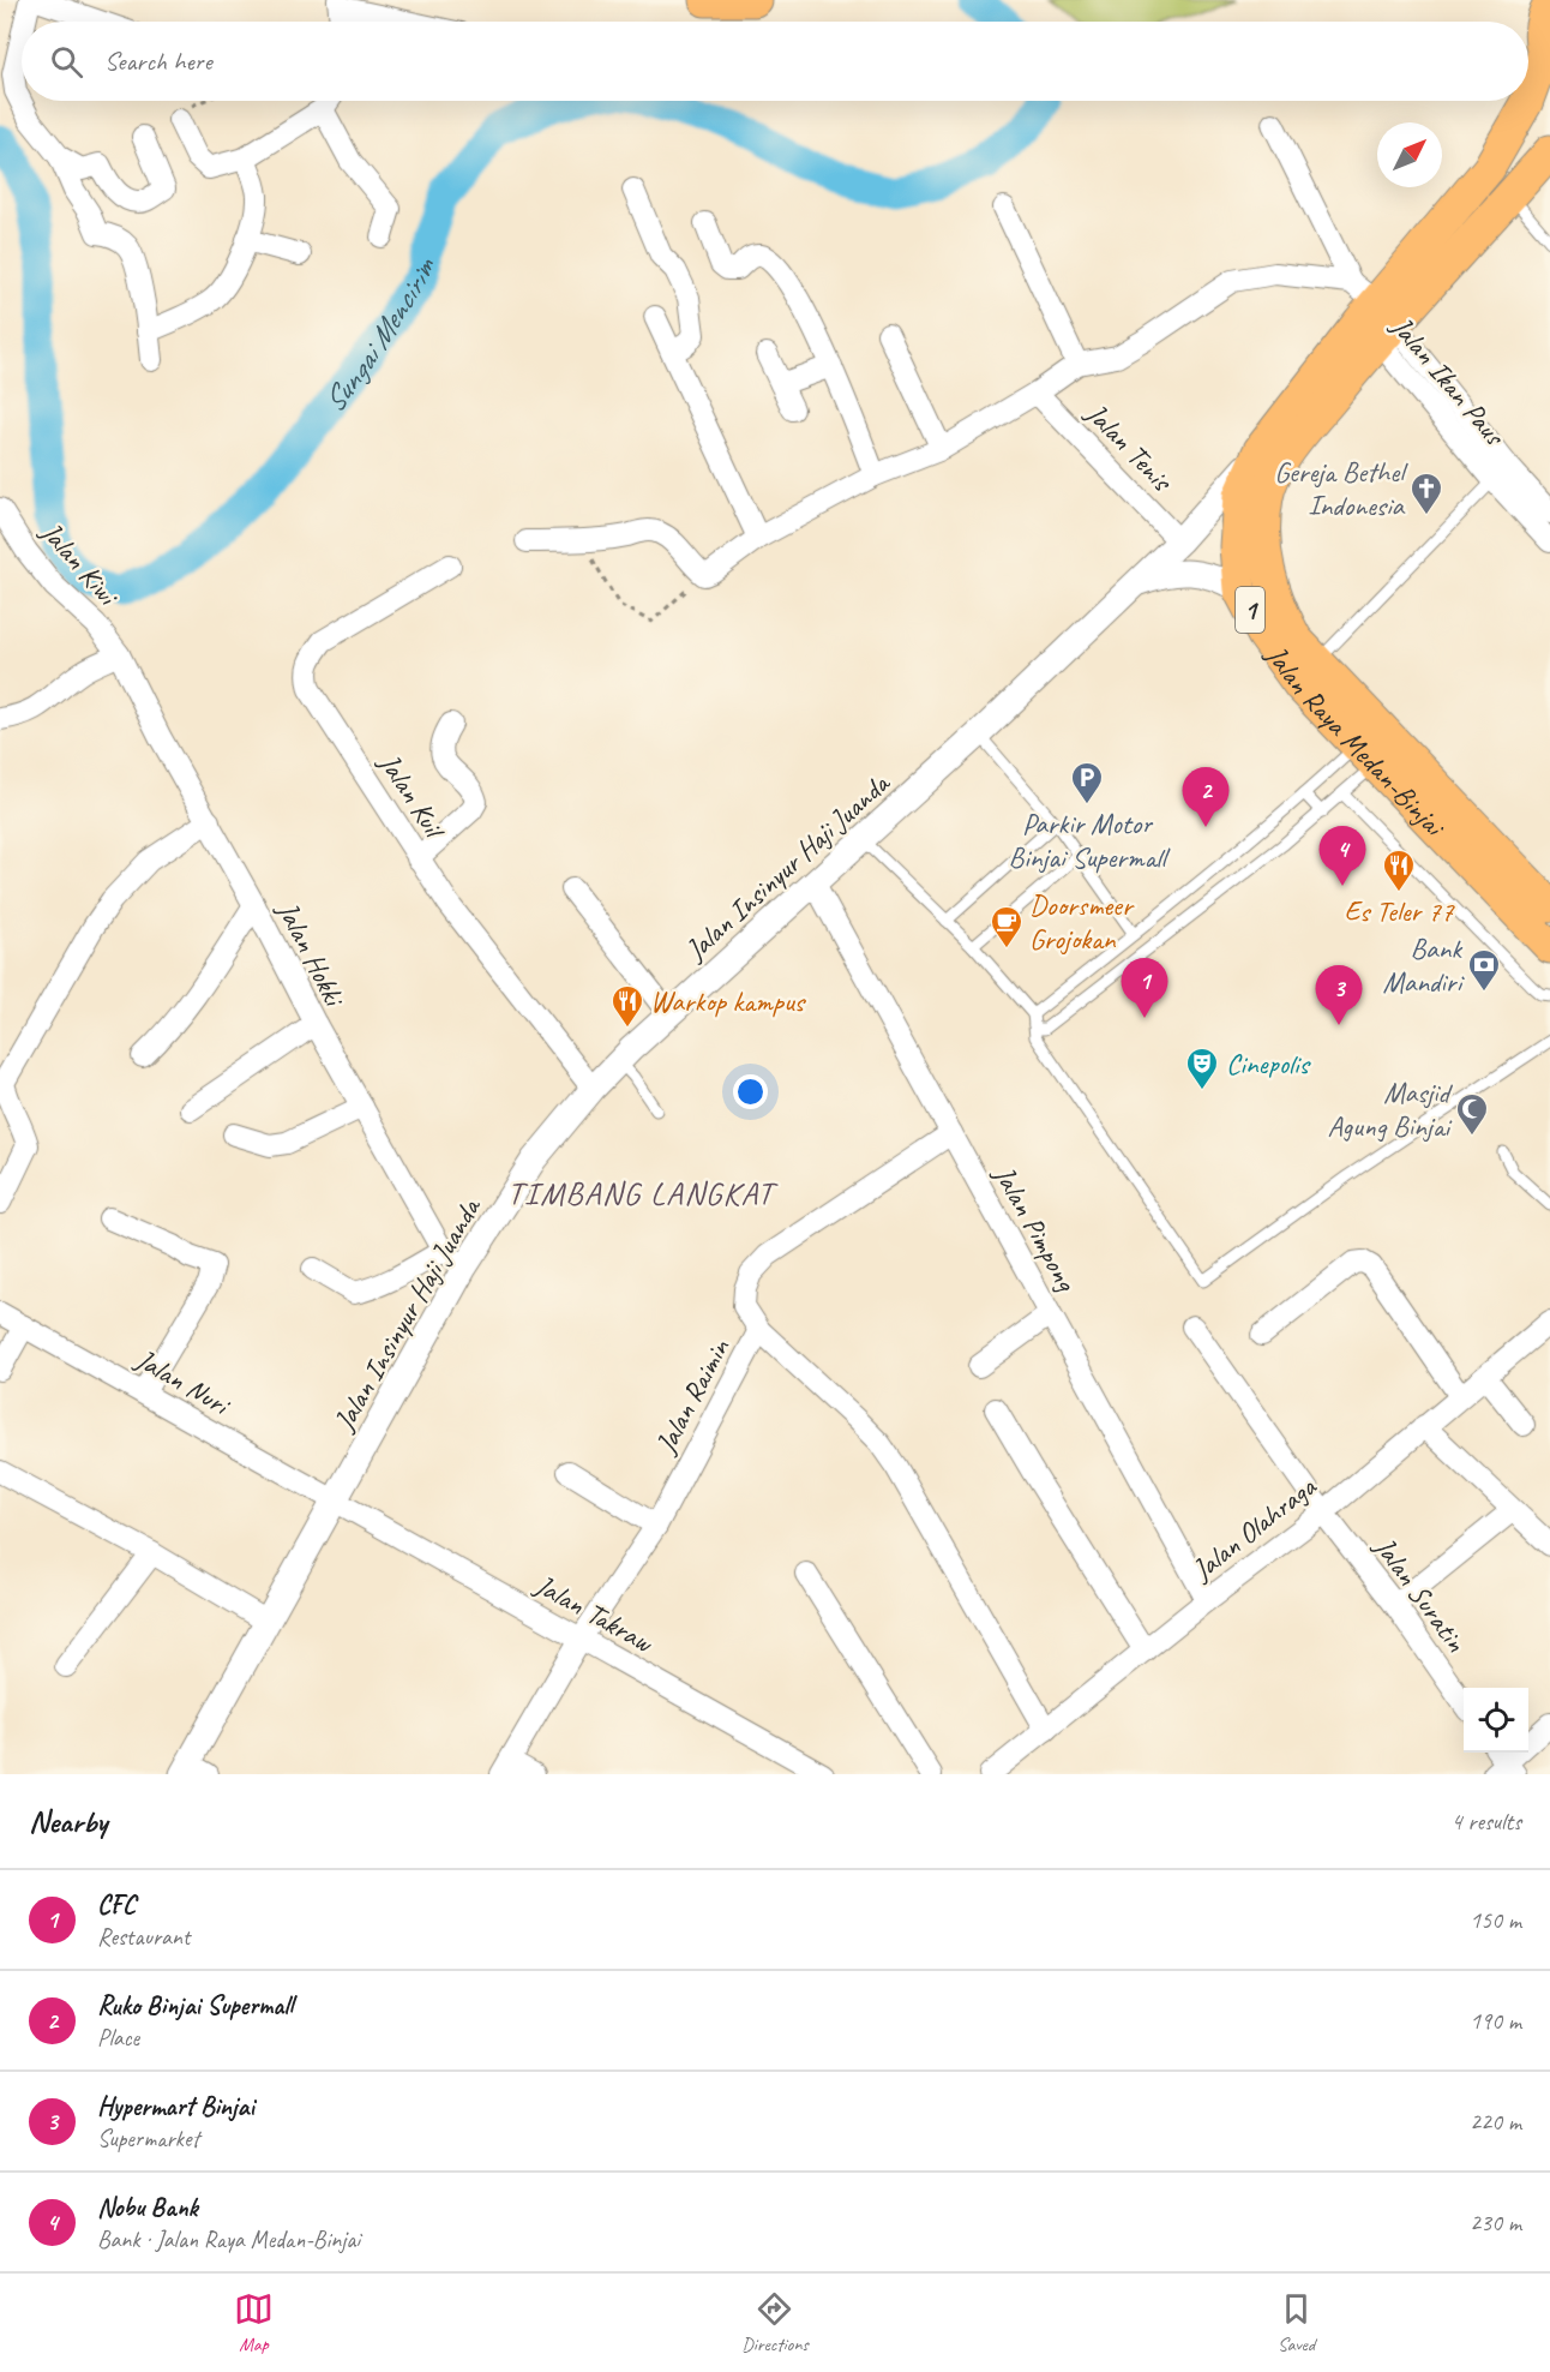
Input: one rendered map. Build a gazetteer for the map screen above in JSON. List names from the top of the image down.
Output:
{
  "streets": {
    "main road": ["1", "Jalan Raya Medan-Binjai"],
    "street": [
      "Jalan Ikan Paus",
      "Jalan Tenis",
      "Jalan Kiwi",
      "Jalan Kuil",
      "Jalan Insinyur Haji Juanda",
      "Jalan Hokki",
      "Jalan Pimpong",
      "Jalan Nuri",
      "Jalan Raimin",
      "Jalan Olahraga",
      "Jalan Suratin",
      "Jalan Takraw"
    ]
  },
  "crossings": [
    ["Jalan Ikan Paus", "1"],
    ["Jalan Ikan Paus", "Jalan Raya Medan-Binjai"],
    ["Jalan Tenis", "Jalan Insinyur Haji Juanda"],
    ["Jalan Kiwi", "Jalan Hokki"],
    ["1", "Jalan Raya Medan-Binjai"],
    ["Jalan Raya Medan-Binjai", "Jalan Insinyur Haji Juanda"],
    ["Jalan Kuil", "Jalan Insinyur Haji Juanda"],
    ["Jalan Insinyur Haji Juanda", "Jalan Hokki"],
    ["Jalan Insinyur Haji Juanda", "Jalan Pimpong"],
    ["Jalan Insinyur Haji Juanda", "Jalan Nuri"],
    ["Jalan Insinyur Haji Juanda", "Jalan Takraw"],
    ["Jalan Pimpong", "Jalan Raimin"],
    ["Jalan Pimpong", "Jalan Olahraga"],
    ["Jalan Nuri", "Jalan Takraw"],
    ["Jalan Raimin", "Jalan Takraw"],
    ["Jalan Olahraga", "Jalan Suratin"]
  ],
  "districts": ["TIMBANG LANGKAT"],
  "water": ["Sungai Mencirim"],
  "places": {
    "church": ["Gereja Bethel Indonesia"],
    "parking": ["Parkir Motor Binjai Supermall"],
    "restaurant": ["Es Teler 77", "Warkop kampus"],
    "cafe": ["Doorsmeer Grojokan"],
    "bank": ["Bank Mandiri"],
    "theatre": ["Cinepolis"],
    "mosque": ["Masjid Agung Binjai"]
  },
  "north": "top right",
  "page": {
    "search": "Search here",
    "pins": [
      "2",
      "4",
      "1",
      "3"
    ],
    "heading": ["Nearby", "4 results"],
    "list": [
      {
        "mark": "1",
        "name": "CFC",
        "note": "Restaurant",
        "value": "150 m"
      },
      {
        "mark": "2",
        "name": "Ruko Binjai Supermall",
        "note": "Place",
        "value": "190 m"
      },
      {
        "mark": "3",
        "name": "Hypermart Binjai",
        "note": "Supermarket",
        "value": "220 m"
      },
      {
        "mark": "4",
        "name": "Nobu Bank",
        "note": "Bank · Jalan Raya Medan-Binjai",
        "value": "230 m"
      }
    ],
    "nav": ["Map", "Directions", "Saved"]
  }
}
